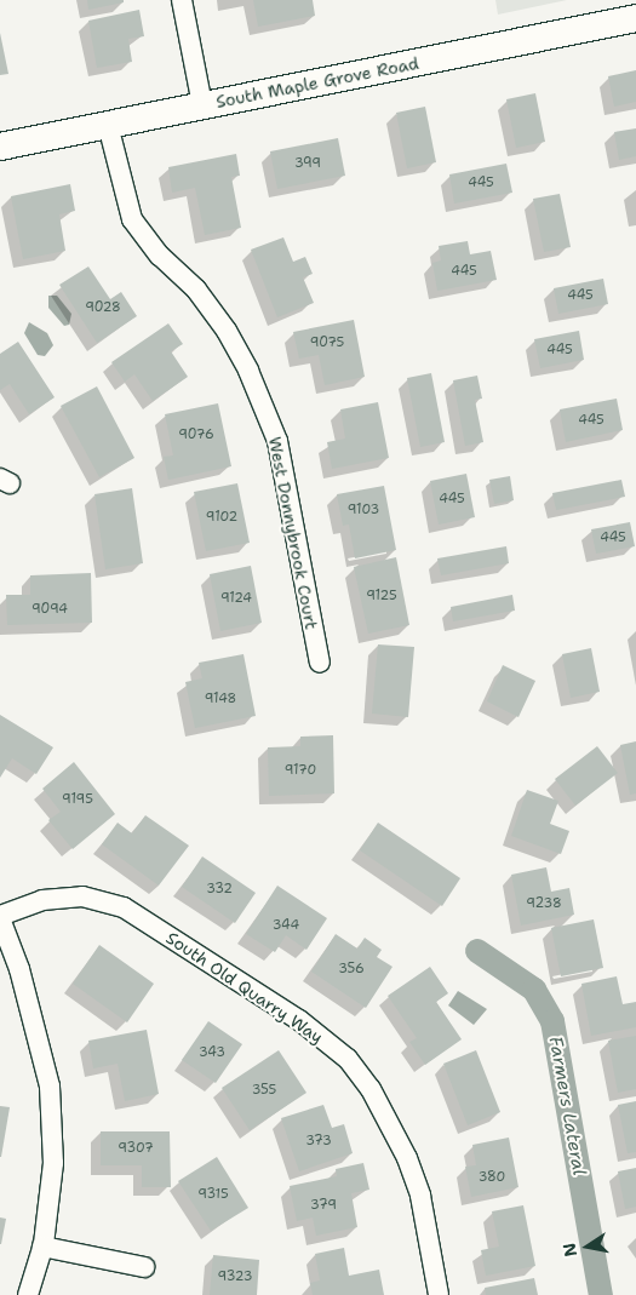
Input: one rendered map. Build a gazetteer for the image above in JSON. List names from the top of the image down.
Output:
{
  "streets": {
    "main road": ["South Maple Grove Road"],
    "street": ["West Donnybrook Court", "South Old Quarry Way"]
  },
  "crossings": [
    ["South Maple Grove Road", "West Donnybrook Court"]
  ],
  "water": ["Farmers Lateral"],
  "house_numbers": [
    "399",
    "445",
    "445",
    "445",
    "9028",
    "9075",
    "445",
    "445",
    "9076",
    "445",
    "9103",
    "9102",
    "445",
    "9125",
    "9124",
    "9094",
    "9148",
    "9170",
    "9195",
    "332",
    "9238",
    "344",
    "356",
    "343",
    "355",
    "373",
    "9307",
    "380",
    "9315",
    "379",
    "9323"
  ],
  "north": "left"
}
